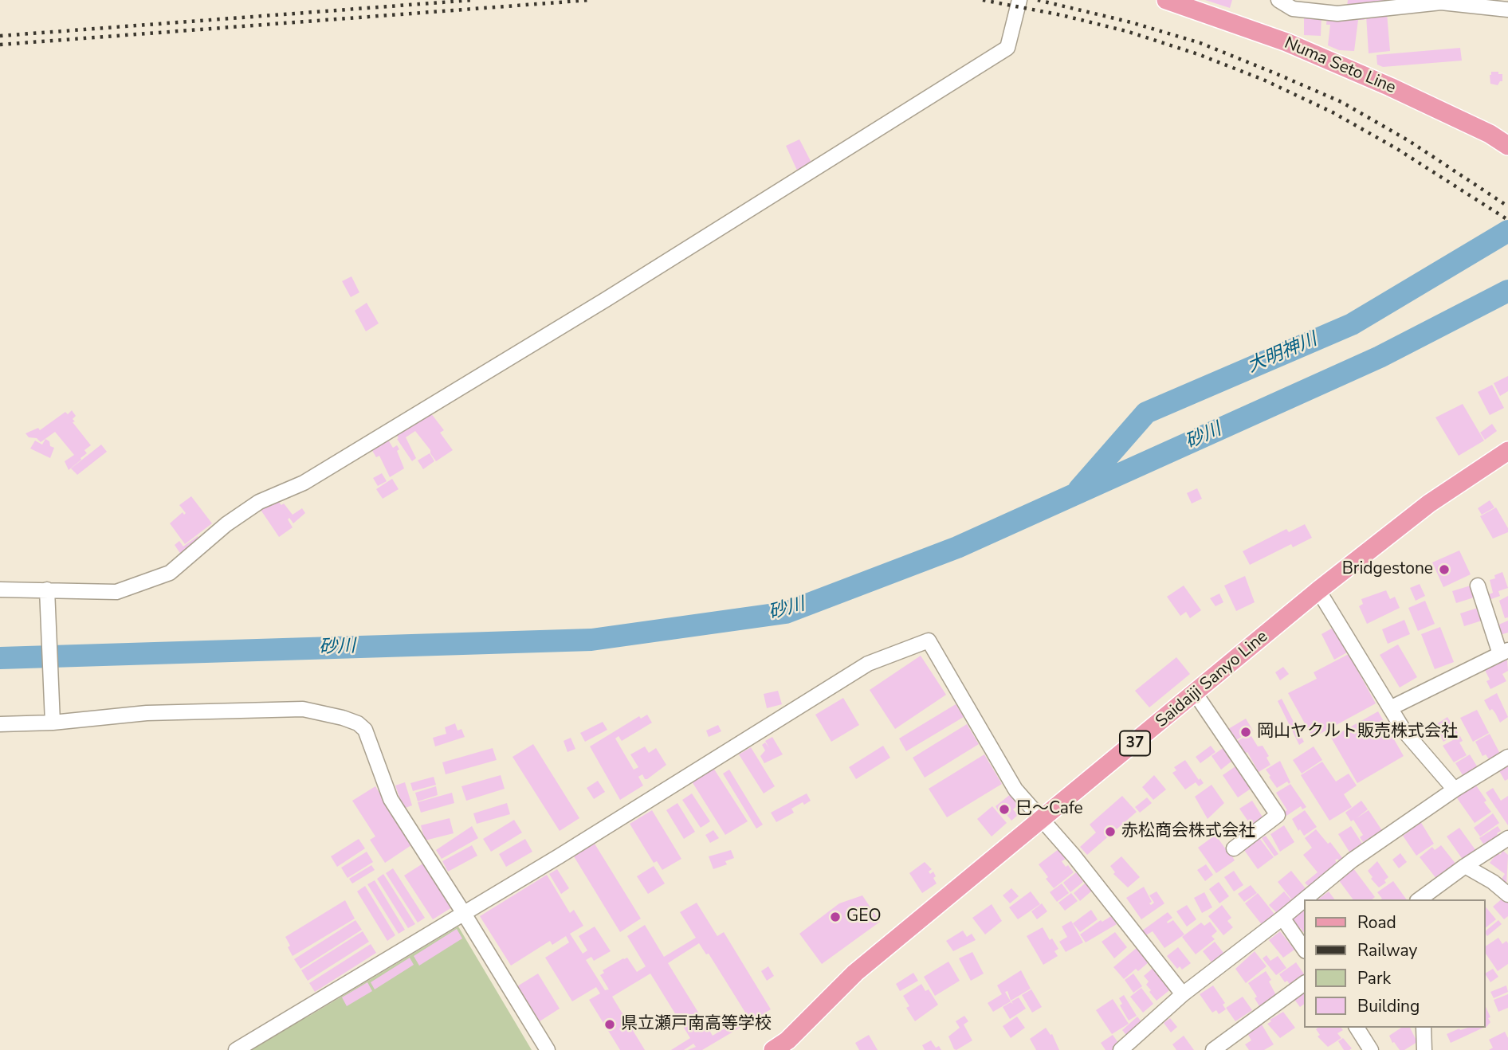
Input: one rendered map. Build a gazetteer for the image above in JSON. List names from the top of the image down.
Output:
{
  "streets": {
    "main road": ["Numa Seto Line", "Saidaiji Sanyo Line", "37"]
  },
  "water": ["大明神川", "砂川"],
  "places": [
    "Bridgestone",
    "岡山ヤクルト販売株式会社",
    "巳～Cafe",
    "赤松商会株式会社",
    "GEO",
    "県立瀬戸南高等学校"
  ],
  "legend": [
    "Road",
    "Railway",
    "Park",
    "Building"
  ]
}
